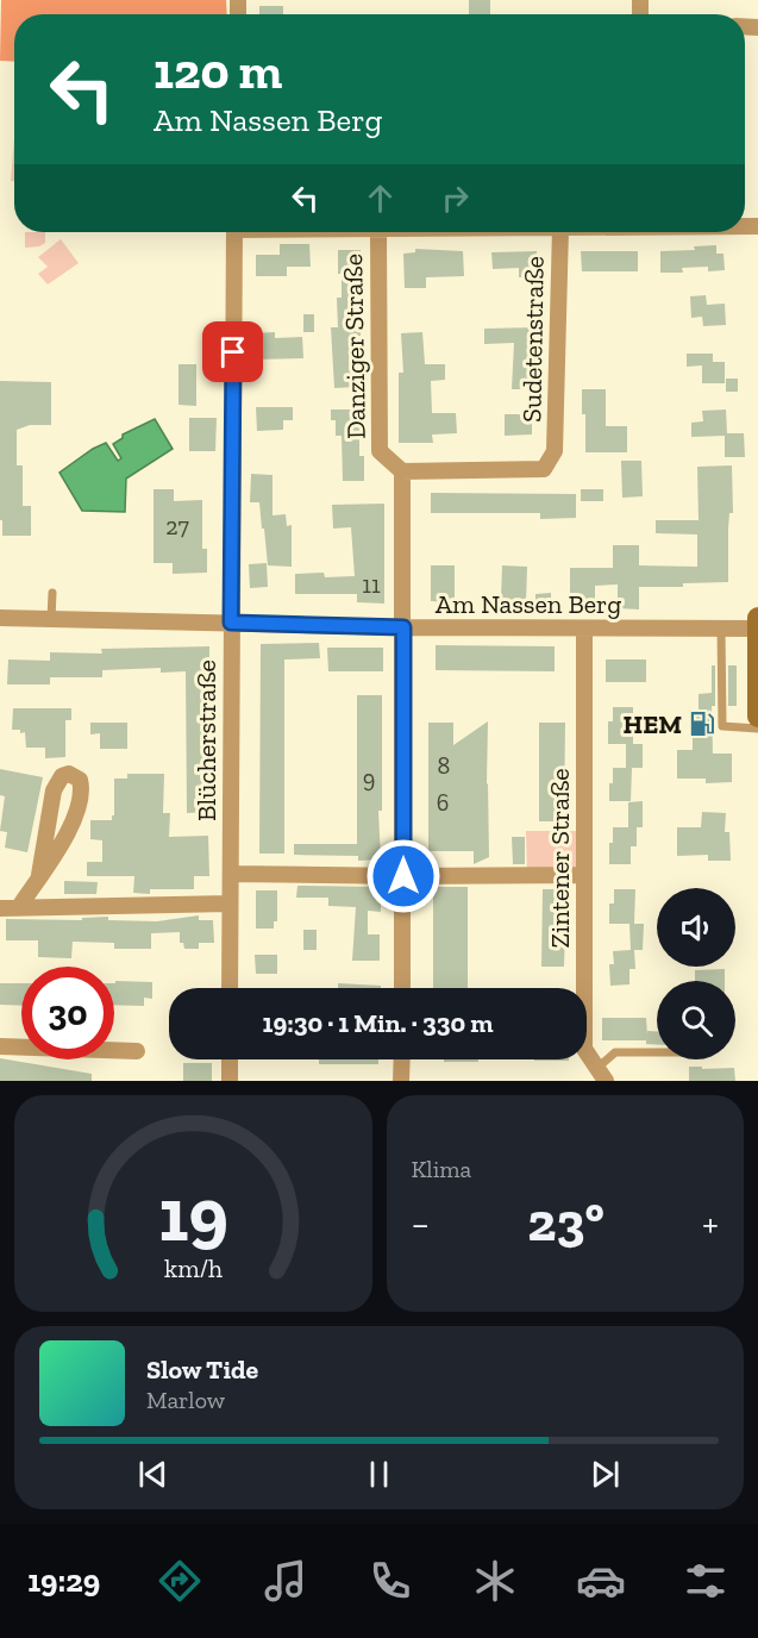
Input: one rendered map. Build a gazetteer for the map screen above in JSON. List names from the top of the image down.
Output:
{
  "streets": {
    "street": [
      "Sudetenstraße",
      "Danziger Straße",
      "Am Nassen Berg",
      "Blücherstraße",
      "Zintener Straße"
    ]
  },
  "crossings": [
    ["Sudetenstraße", "Danziger Straße"],
    ["Am Nassen Berg", "Blücherstraße"],
    ["Am Nassen Berg", "Zintener Straße"]
  ],
  "places": {
    "fuel station": ["HEM"]
  },
  "house_numbers": [
    "27",
    "11",
    "8",
    "9",
    "6"
  ],
  "page": {
    "turn": ["120 m", "Am Nassen Berg"],
    "limit": "30",
    "trip": "19:30 · 1 Min. · 330 m",
    "tile": "Klima",
    "heat": ["−", "23°", "+"],
    "song": ["Slow Tide", "Marlow"],
    "tabs": "19:29",
    "gauge": ["19", "km/h"]
  }
}
